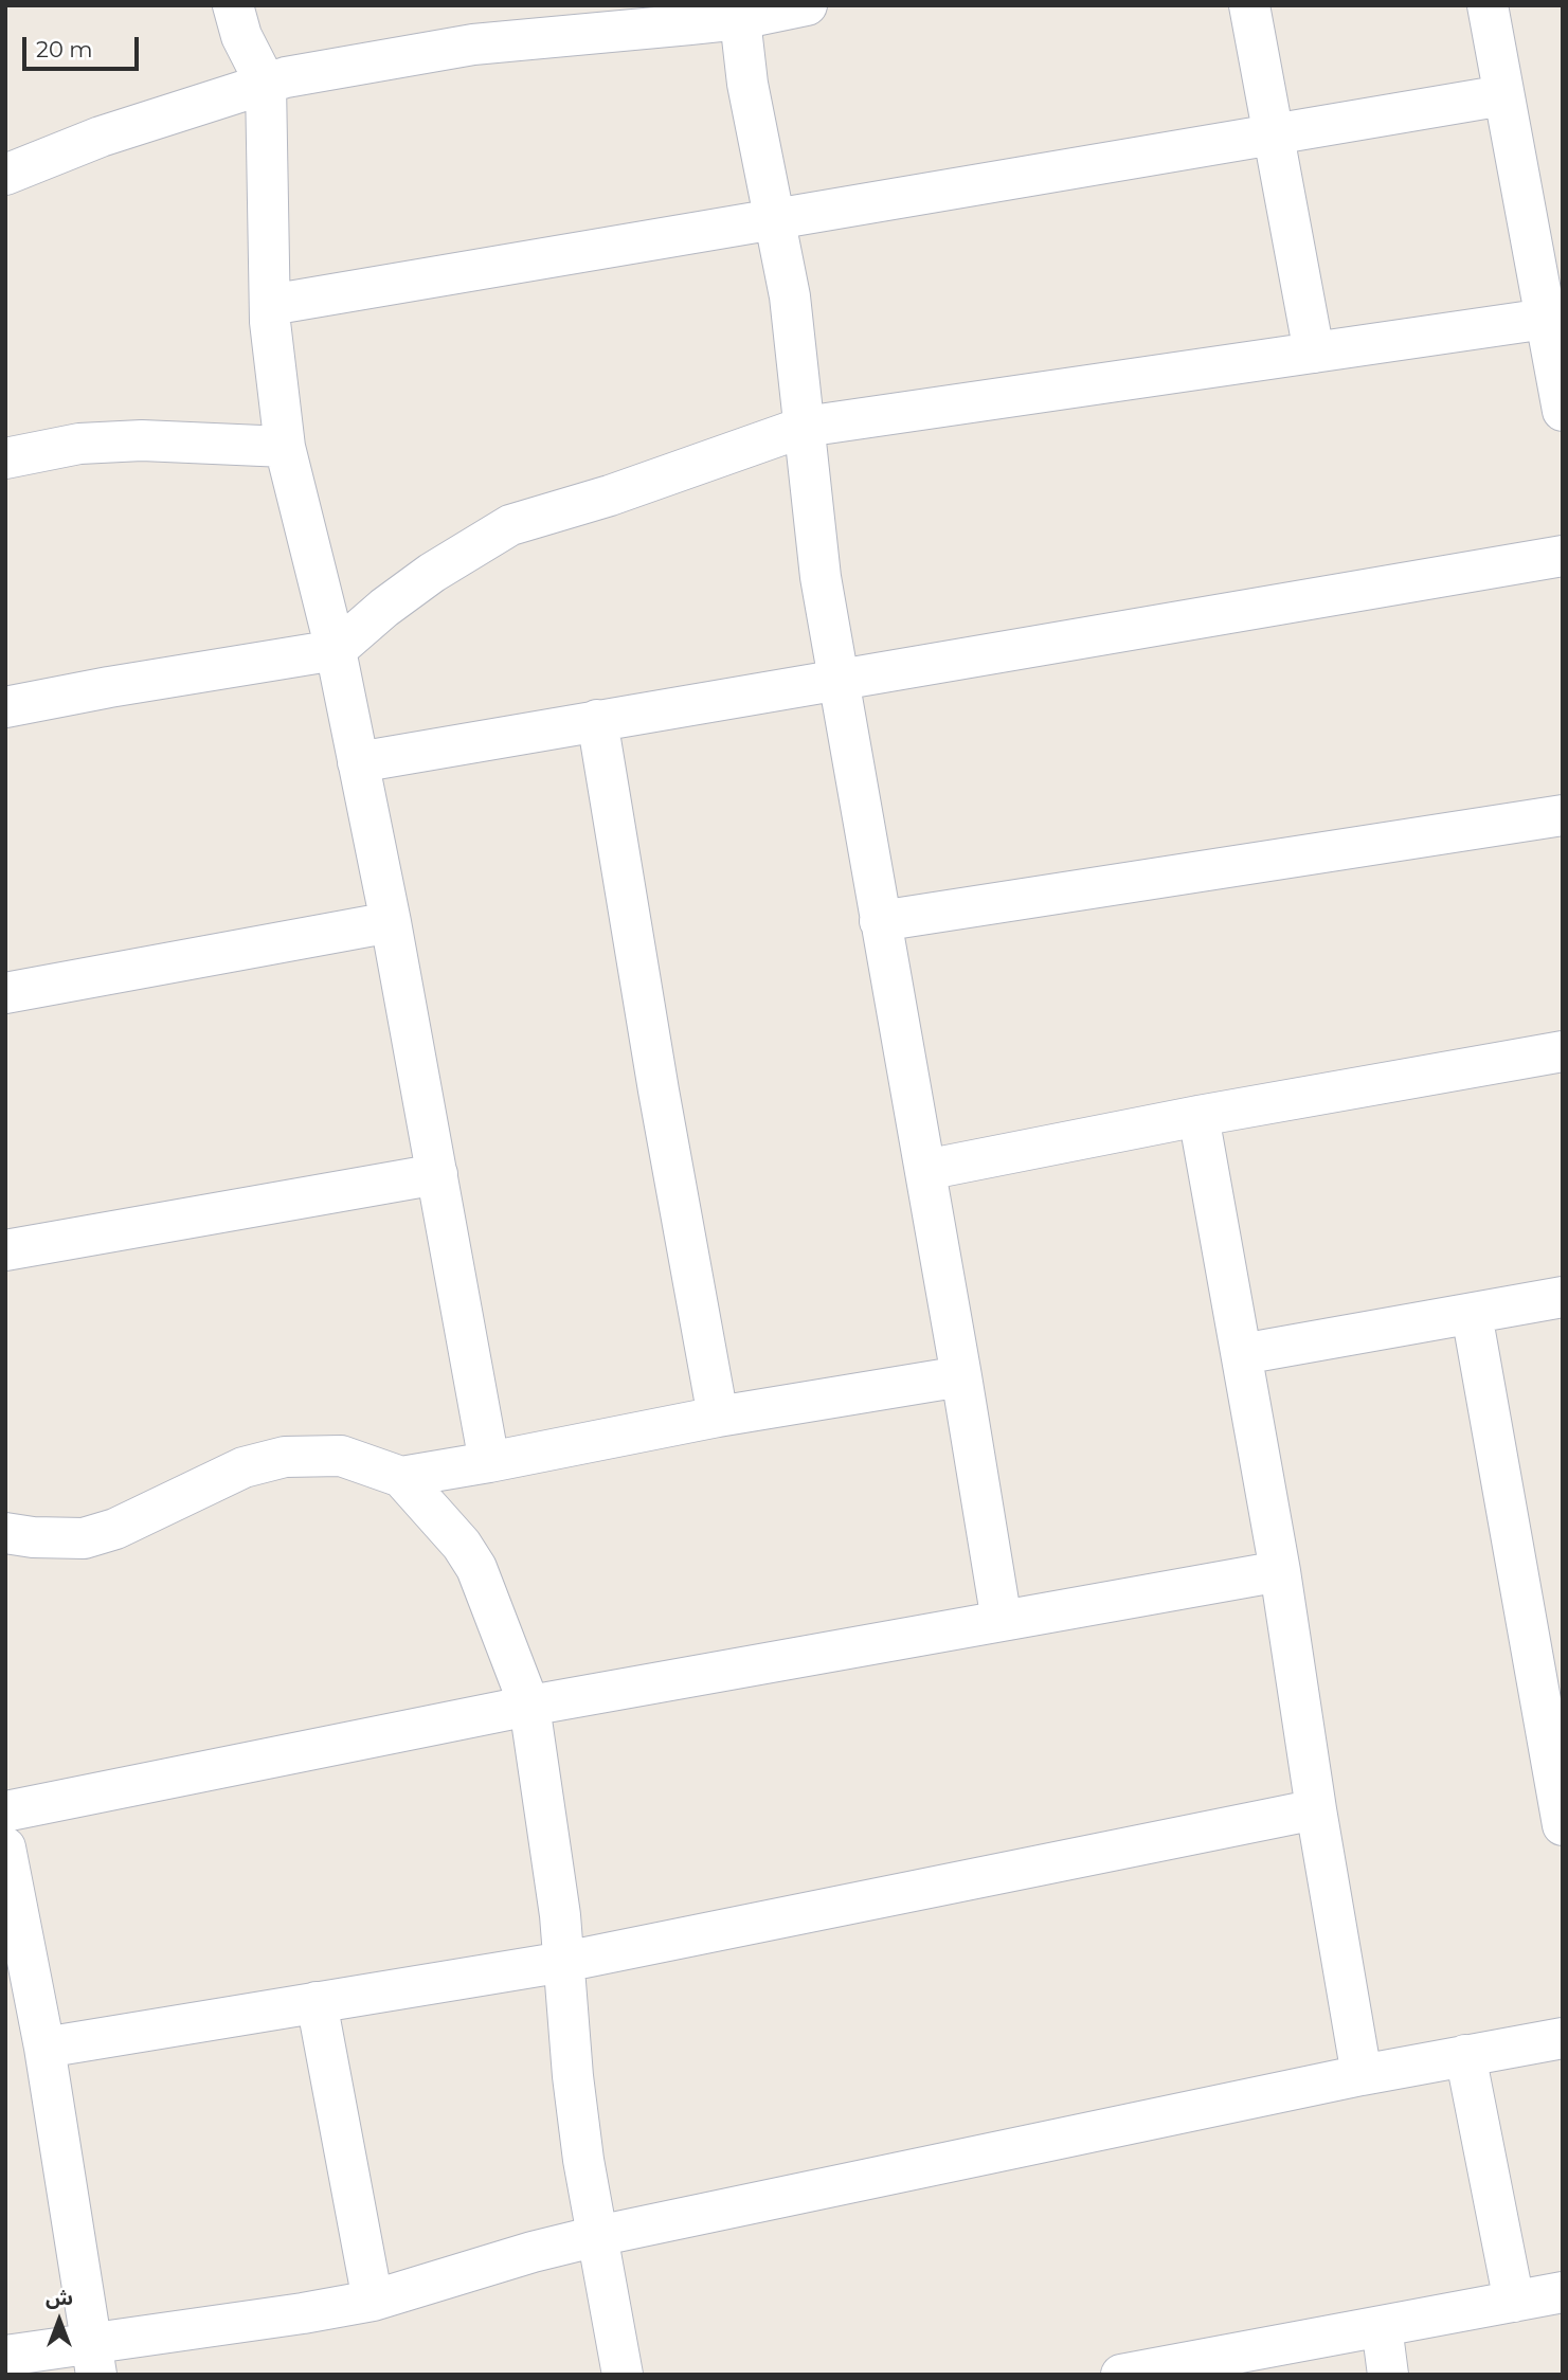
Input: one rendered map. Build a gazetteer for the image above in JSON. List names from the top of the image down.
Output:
{
  "scale_bar": "20 m",
  "north": "top"
}
